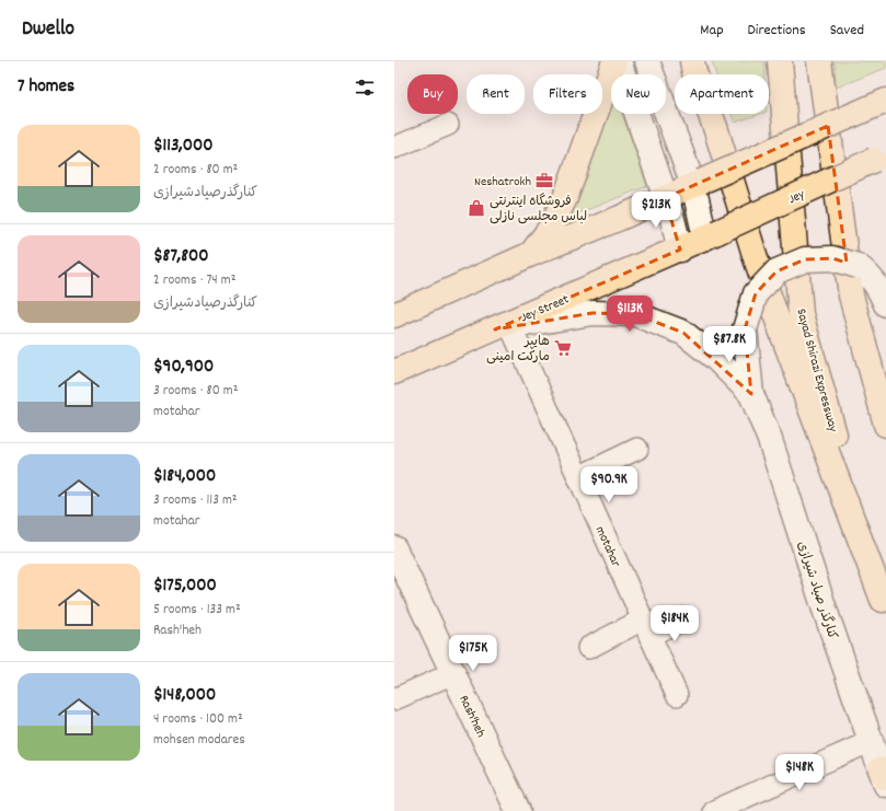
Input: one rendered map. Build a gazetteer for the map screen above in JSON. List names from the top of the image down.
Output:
{
  "streets": {
    "main road": [
      "Jey",
      "Jey Street",
      "Sayad Shirazi Expressway",
      "کنارگذر صیاد شیرازی",
      "Rash'heh"
    ],
    "street": ["motahar"]
  },
  "crossings": [
    ["Jey", "Jey Street"],
    ["Jey Street", "motahar"]
  ],
  "places": {
    "office": ["Neshatrokh"],
    "shop": ["فروشگاه اینترنتی لباس مجلسی نازلی"],
    "supermarket": ["هایپر مارکت امینی"]
  },
  "page": {
    "header": "Dwello",
    "nav": ["Map", "Directions", "Saved"],
    "heading": "7 homes",
    "chip": [
      "Buy",
      "Rent",
      "Filters",
      "New",
      "Apartment"
    ],
    "list": [
      {
        "name": "$113,000",
        "note": "2 rooms · 80 m² · کنارگذرصیادشیرازی"
      },
      {
        "name": "$87,800",
        "note": "2 rooms · 74 m² · کنارگذرصیادشیرازی"
      },
      {
        "name": "$90,900",
        "note": "3 rooms · 80 m² · motahar"
      },
      {
        "name": "$184,000",
        "note": "3 rooms · 113 m² · motahar"
      },
      {
        "name": "$175,000",
        "note": "5 rooms · 133 m² · Rash'heh"
      },
      {
        "name": "$148,000",
        "note": "4 rooms · 100 m² · mohsen modares"
      }
    ],
    "price": [
      "$213K",
      "$113K",
      "$87.8K",
      "$90.9K",
      "$184K",
      "$175K",
      "$148K"
    ]
  }
}
